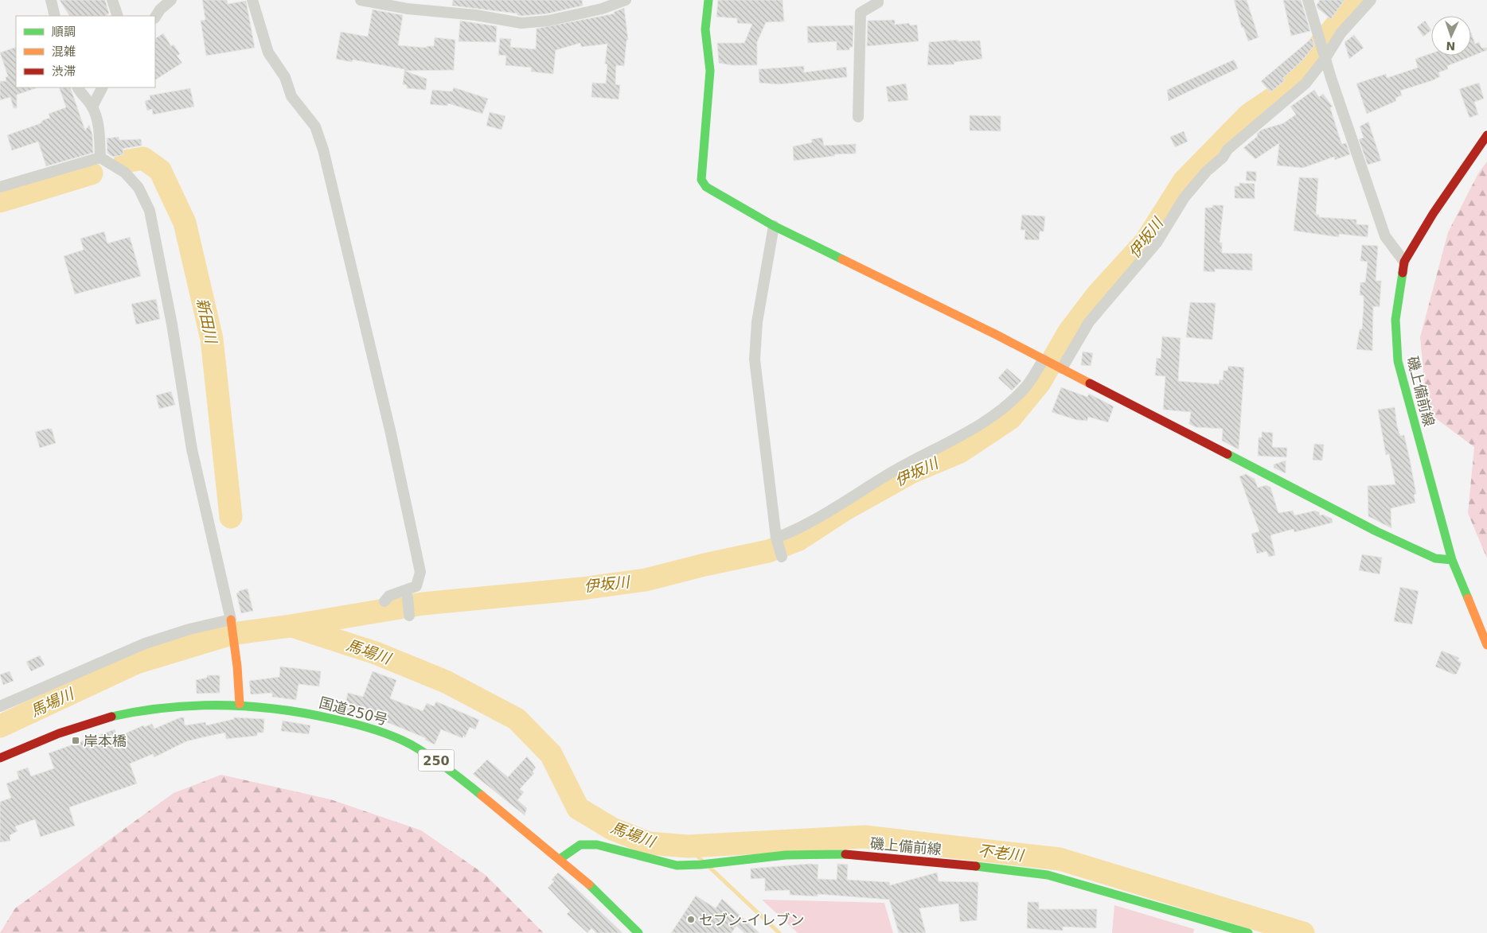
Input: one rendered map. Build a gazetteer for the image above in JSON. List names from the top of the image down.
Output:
{
  "streets": {
    "main road": ["磯上備前線", "国道250号", "250"]
  },
  "crossings": [
    ["磯上備前線", "国道250号"]
  ],
  "water": [
    "伊坂川",
    "新田川",
    "馬場川",
    "不老川"
  ],
  "places": {
    "transit": ["岸本橋"],
    "other": ["セブン-イレブン"]
  },
  "legend": ["順調", "混雑", "渋滞"],
  "north": "bottom"
}
